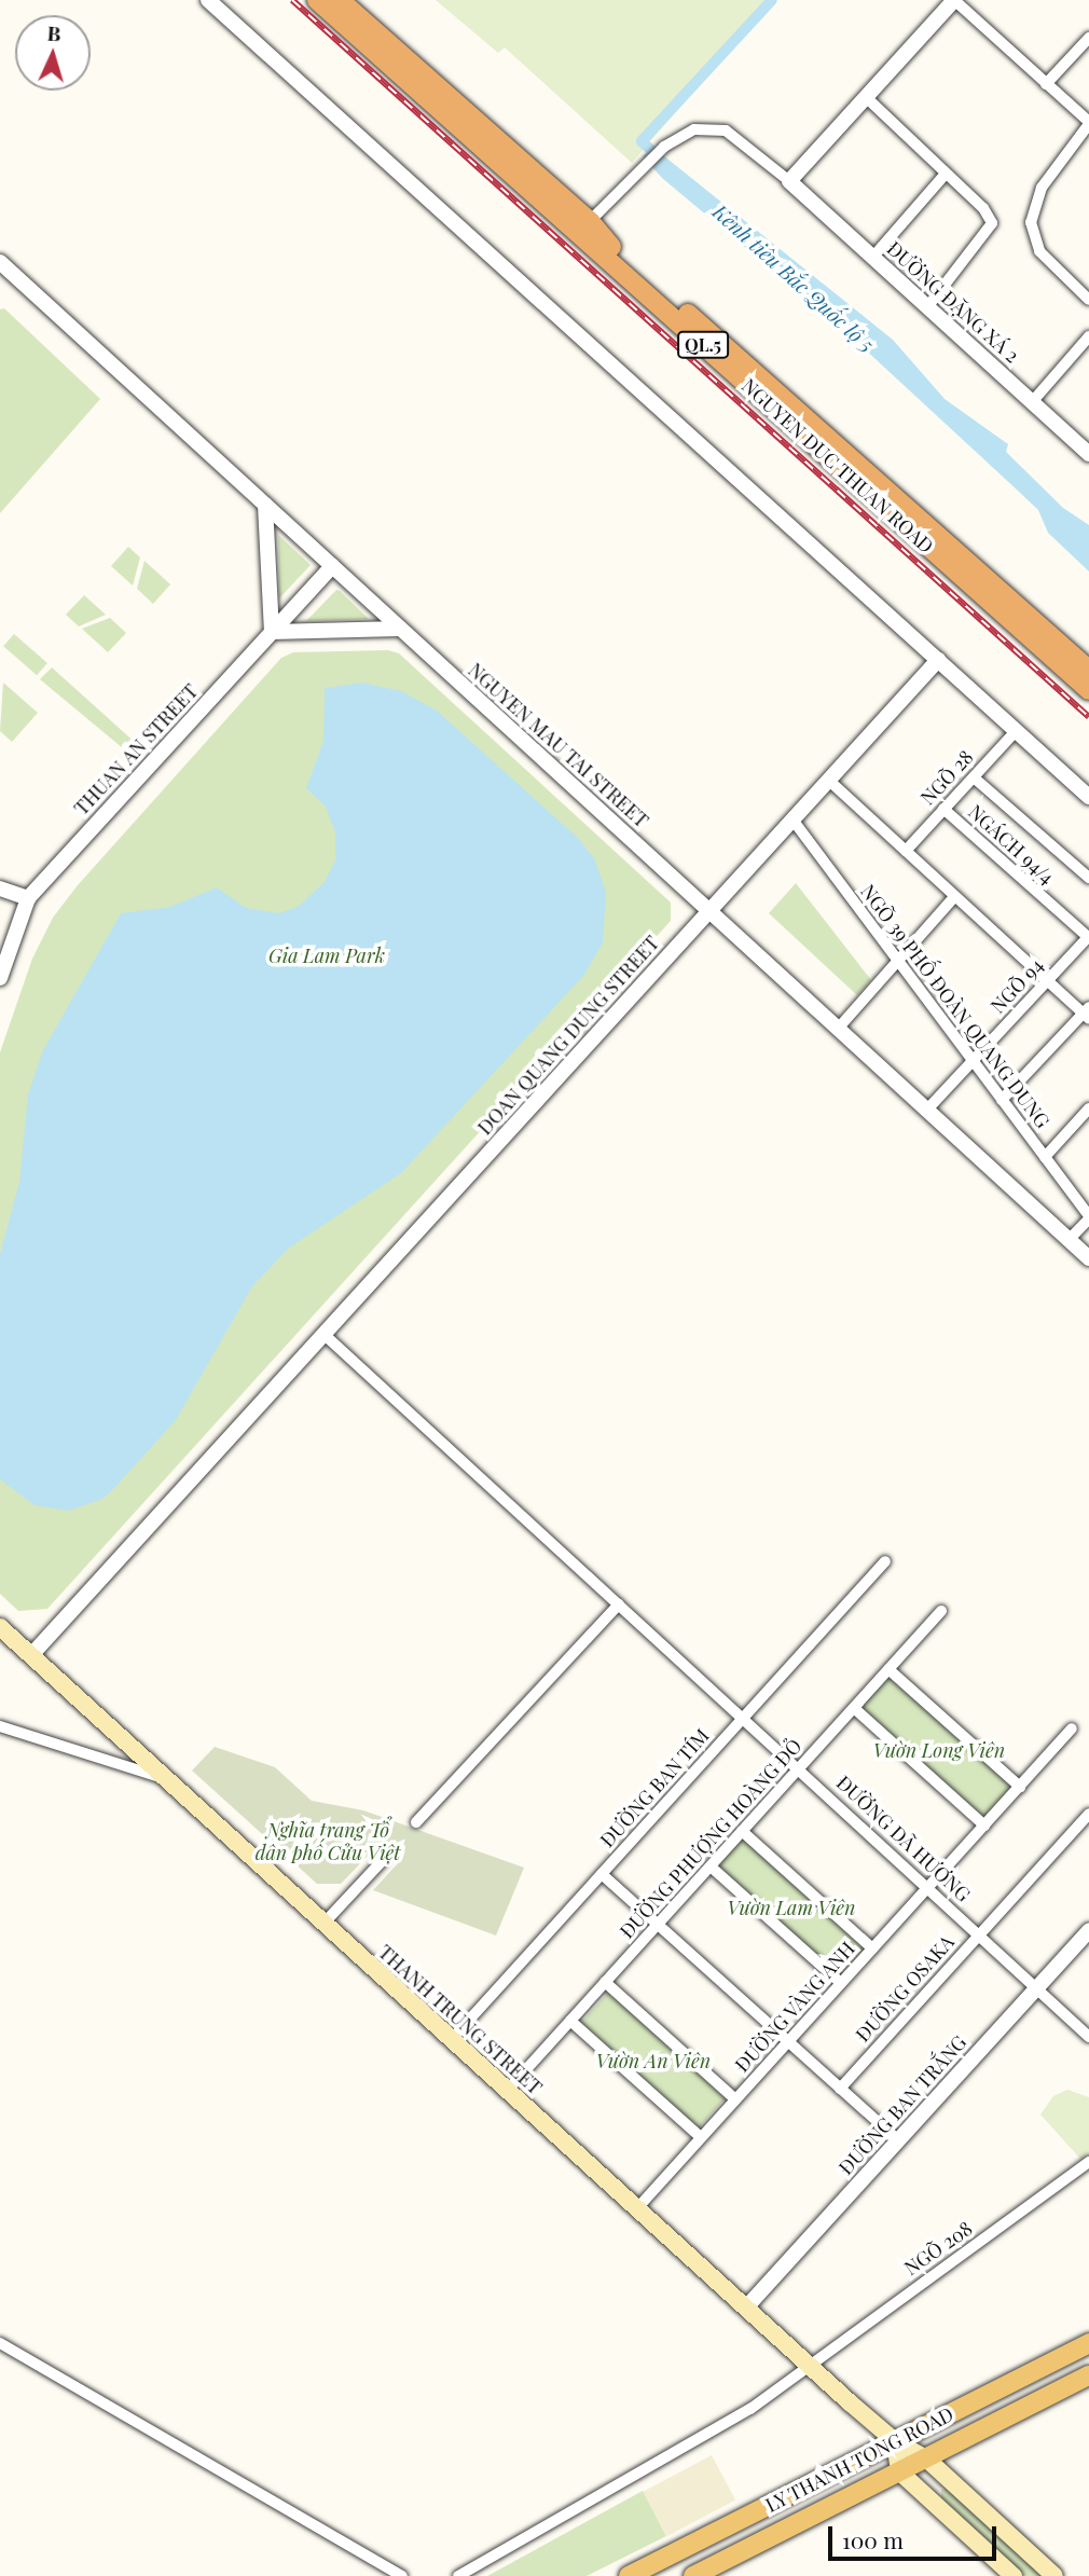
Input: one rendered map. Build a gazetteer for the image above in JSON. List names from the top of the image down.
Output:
{
  "streets": {
    "highway": ["QL.5", "NGUYEN DUC THUAN ROAD"],
    "main road": ["THANH TRUNG STREET", "LY THANH TONG ROAD"],
    "street": [
      "ĐƯỜNG ĐẶNG XÁ 2",
      "NGUYEN MAU TAI STREET",
      "THUAN AN STREET",
      "NGÕ 28",
      "NGÁCH 94/4",
      "NGÕ 94",
      "NGÕ 39 PHỐ ĐOÀN QUANG DUNG",
      "DOAN QUANG DUNG STREET",
      "ĐƯỜNG BAN TÍM",
      "ĐƯỜNG PHƯỢNG HOÀNG ĐỎ",
      "ĐƯỜNG DÃ HƯƠNG",
      "ĐƯỜNG OSAKA",
      "ĐƯỜNG VÀNG ANH",
      "ĐƯỜNG BAN TRẮNG",
      "NGÕ 208"
    ]
  },
  "crossings": [
    ["NGUYEN MAU TAI STREET", "THUAN AN STREET"],
    ["NGUYEN MAU TAI STREET", "NGÕ 94"],
    ["NGUYEN MAU TAI STREET", "DOAN QUANG DUNG STREET"],
    ["NGÕ 28", "NGÁCH 94/4"],
    ["NGÁCH 94/4", "NGÕ 94"],
    ["NGÕ 94", "NGÕ 39 PHỐ ĐOÀN QUANG DUNG"],
    ["NGÕ 39 PHỐ ĐOÀN QUANG DUNG", "DOAN QUANG DUNG STREET"],
    ["DOAN QUANG DUNG STREET", "ĐƯỜNG DÃ HƯƠNG"],
    ["DOAN QUANG DUNG STREET", "THANH TRUNG STREET"],
    ["ĐƯỜNG BAN TÍM", "ĐƯỜNG DÃ HƯƠNG"],
    ["ĐƯỜNG BAN TÍM", "THANH TRUNG STREET"],
    ["ĐƯỜNG PHƯỢNG HOÀNG ĐỎ", "ĐƯỜNG DÃ HƯƠNG"],
    ["ĐƯỜNG PHƯỢNG HOÀNG ĐỎ", "THANH TRUNG STREET"],
    ["ĐƯỜNG DÃ HƯƠNG", "ĐƯỜNG OSAKA"],
    ["ĐƯỜNG DÃ HƯƠNG", "ĐƯỜNG VÀNG ANH"],
    ["ĐƯỜNG DÃ HƯƠNG", "ĐƯỜNG BAN TRẮNG"],
    ["ĐƯỜNG VÀNG ANH", "THANH TRUNG STREET"],
    ["THANH TRUNG STREET", "ĐƯỜNG BAN TRẮNG"],
    ["THANH TRUNG STREET", "NGÕ 208"],
    ["THANH TRUNG STREET", "LY THANH TONG ROAD"]
  ],
  "water": ["Kênh tiêu Bắc Quốc lộ 5"],
  "parks": [
    "Gia Lam Park",
    "Vườn Long Viên",
    "Nghĩa trang Tổ dân phố Cửu Việt",
    "Vườn Lam Viên",
    "Vườn An Viên"
  ],
  "scale_bar": "100 m",
  "north": "top"
}
